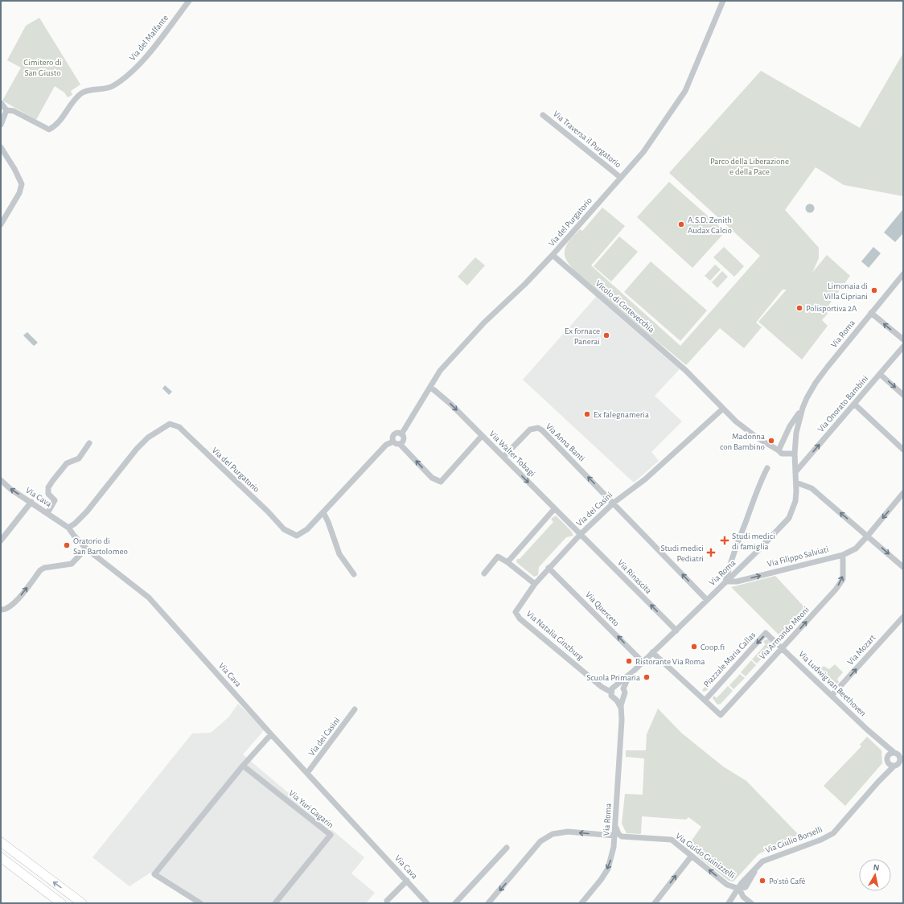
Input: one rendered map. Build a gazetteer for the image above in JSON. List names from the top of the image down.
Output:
{
  "streets": {
    "street": [
      "Via del Malfante",
      "Via Traversa il Purgatorio",
      "Via del Purgatorio",
      "Vicolo di Cortevecchia",
      "Via Roma",
      "Via Onorato Bambini",
      "Via Anna Banti",
      "Via Walter Tobagi",
      "Via Cava",
      "Via dei Casini",
      "Via Filippo Salviati",
      "Via Rinascita",
      "Via Querceto",
      "Via Armando Meoni",
      "Via Natalia Ginzburg",
      "Via Mozart",
      "Piazzale Maria Callas",
      "Via Ludwig van Beethoven",
      "Via Yuri Gagarin",
      "Via Giulio Borselli",
      "Via Guido Guinizzelli"
    ]
  },
  "crossings": [
    ["Via Traversa il Purgatorio", "Via del Purgatorio"],
    ["Via del Purgatorio", "Vicolo di Cortevecchia"],
    ["Via del Purgatorio", "Via Walter Tobagi"],
    ["Via del Purgatorio", "Via Cava"],
    ["Vicolo di Cortevecchia", "Via dei Casini"],
    ["Via Roma", "Via Onorato Bambini"],
    ["Via Roma", "Via Filippo Salviati"],
    ["Via Roma", "Via Rinascita"],
    ["Via Roma", "Via Querceto"],
    ["Via Roma", "Via Natalia Ginzburg"],
    ["Via Anna Banti", "Via Walter Tobagi"],
    ["Via Anna Banti", "Via dei Casini"],
    ["Via Walter Tobagi", "Via dei Casini"],
    ["Via Walter Tobagi", "Via Rinascita"],
    ["Via Cava", "Via dei Casini"],
    ["Via dei Casini", "Via Rinascita"],
    ["Via dei Casini", "Via Querceto"],
    ["Via dei Casini", "Via Natalia Ginzburg"],
    ["Via Filippo Salviati", "Via Armando Meoni"],
    ["Via Armando Meoni", "Piazzale Maria Callas"],
    ["Via Armando Meoni", "Via Ludwig van Beethoven"],
    ["Via Mozart", "Via Ludwig van Beethoven"],
    ["Piazzale Maria Callas", "Via Ludwig van Beethoven"],
    ["Via Giulio Borselli", "Via Guido Guinizzelli"]
  ],
  "one_way": [
    "Via Onorato Bambini",
    "Via Walter Tobagi",
    "Via Querceto",
    "Via Armando Meoni",
    "Via Mozart",
    "Piazzale Maria Callas",
    "Via Guido Guinizzelli"
  ],
  "parks": ["Cimitero di San Giusto", "Parco della Liberazione e della Pace"],
  "places": {
    "other": [
      "A.S.D. Zenith Audax Calcio",
      "Limonaia di Villa Cipriani",
      "Polisportiva 2A",
      "Ex fornace Panerai",
      "Ex falegnameria",
      "Madonna con Bambino",
      "Oratorio di San Bartolomeo",
      "Coop.fi",
      "Ristorante Via Roma",
      "Scuola Primaria",
      "Po'stò Cafè"
    ],
    "health": ["Studi medici di famiglia", "Studi medici Pediatri"]
  },
  "north": "top"
}
